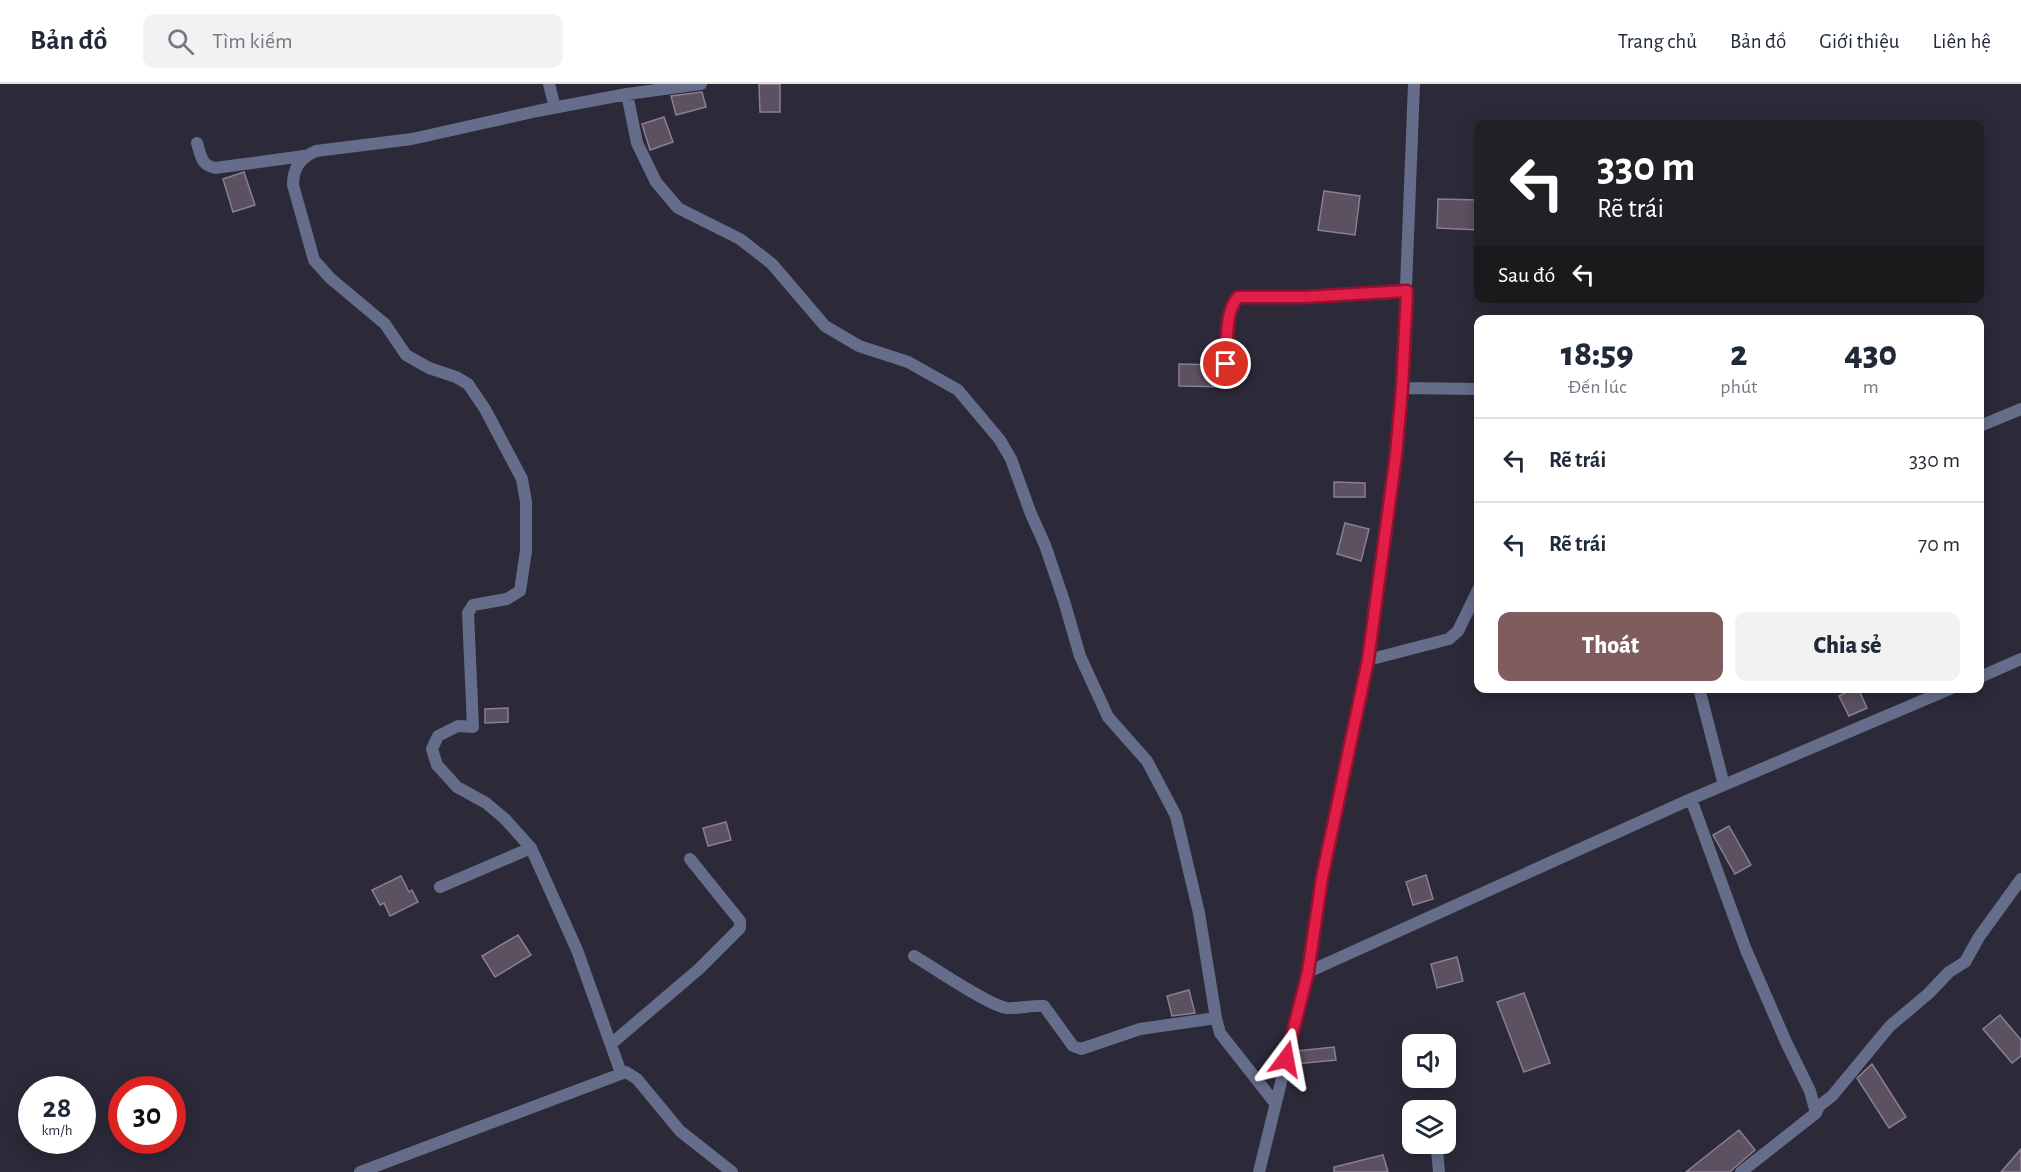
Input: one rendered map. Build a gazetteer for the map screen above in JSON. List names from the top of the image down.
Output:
{
  "page": {
    "header": "Bản đồ",
    "search": "Tìm kiếm",
    "nav": [
      "Trang chủ",
      "Bản đồ",
      "Giới thiệu",
      "Liên hệ"
    ],
    "turn": ["330 m", "Rẽ trái"],
    "then": "Sau đó",
    "eta": [
      "18:59",
      "Đến lúc",
      "2",
      "phút",
      "430",
      "m"
    ],
    "list": [
      {
        "name": "Rẽ trái",
        "value": "330 m"
      },
      {
        "name": "Rẽ trái",
        "value": "70 m"
      }
    ],
    "buttons": ["Thoát", "Chia sẻ"],
    "speed": "28 km/h",
    "limit": "30"
  }
}
